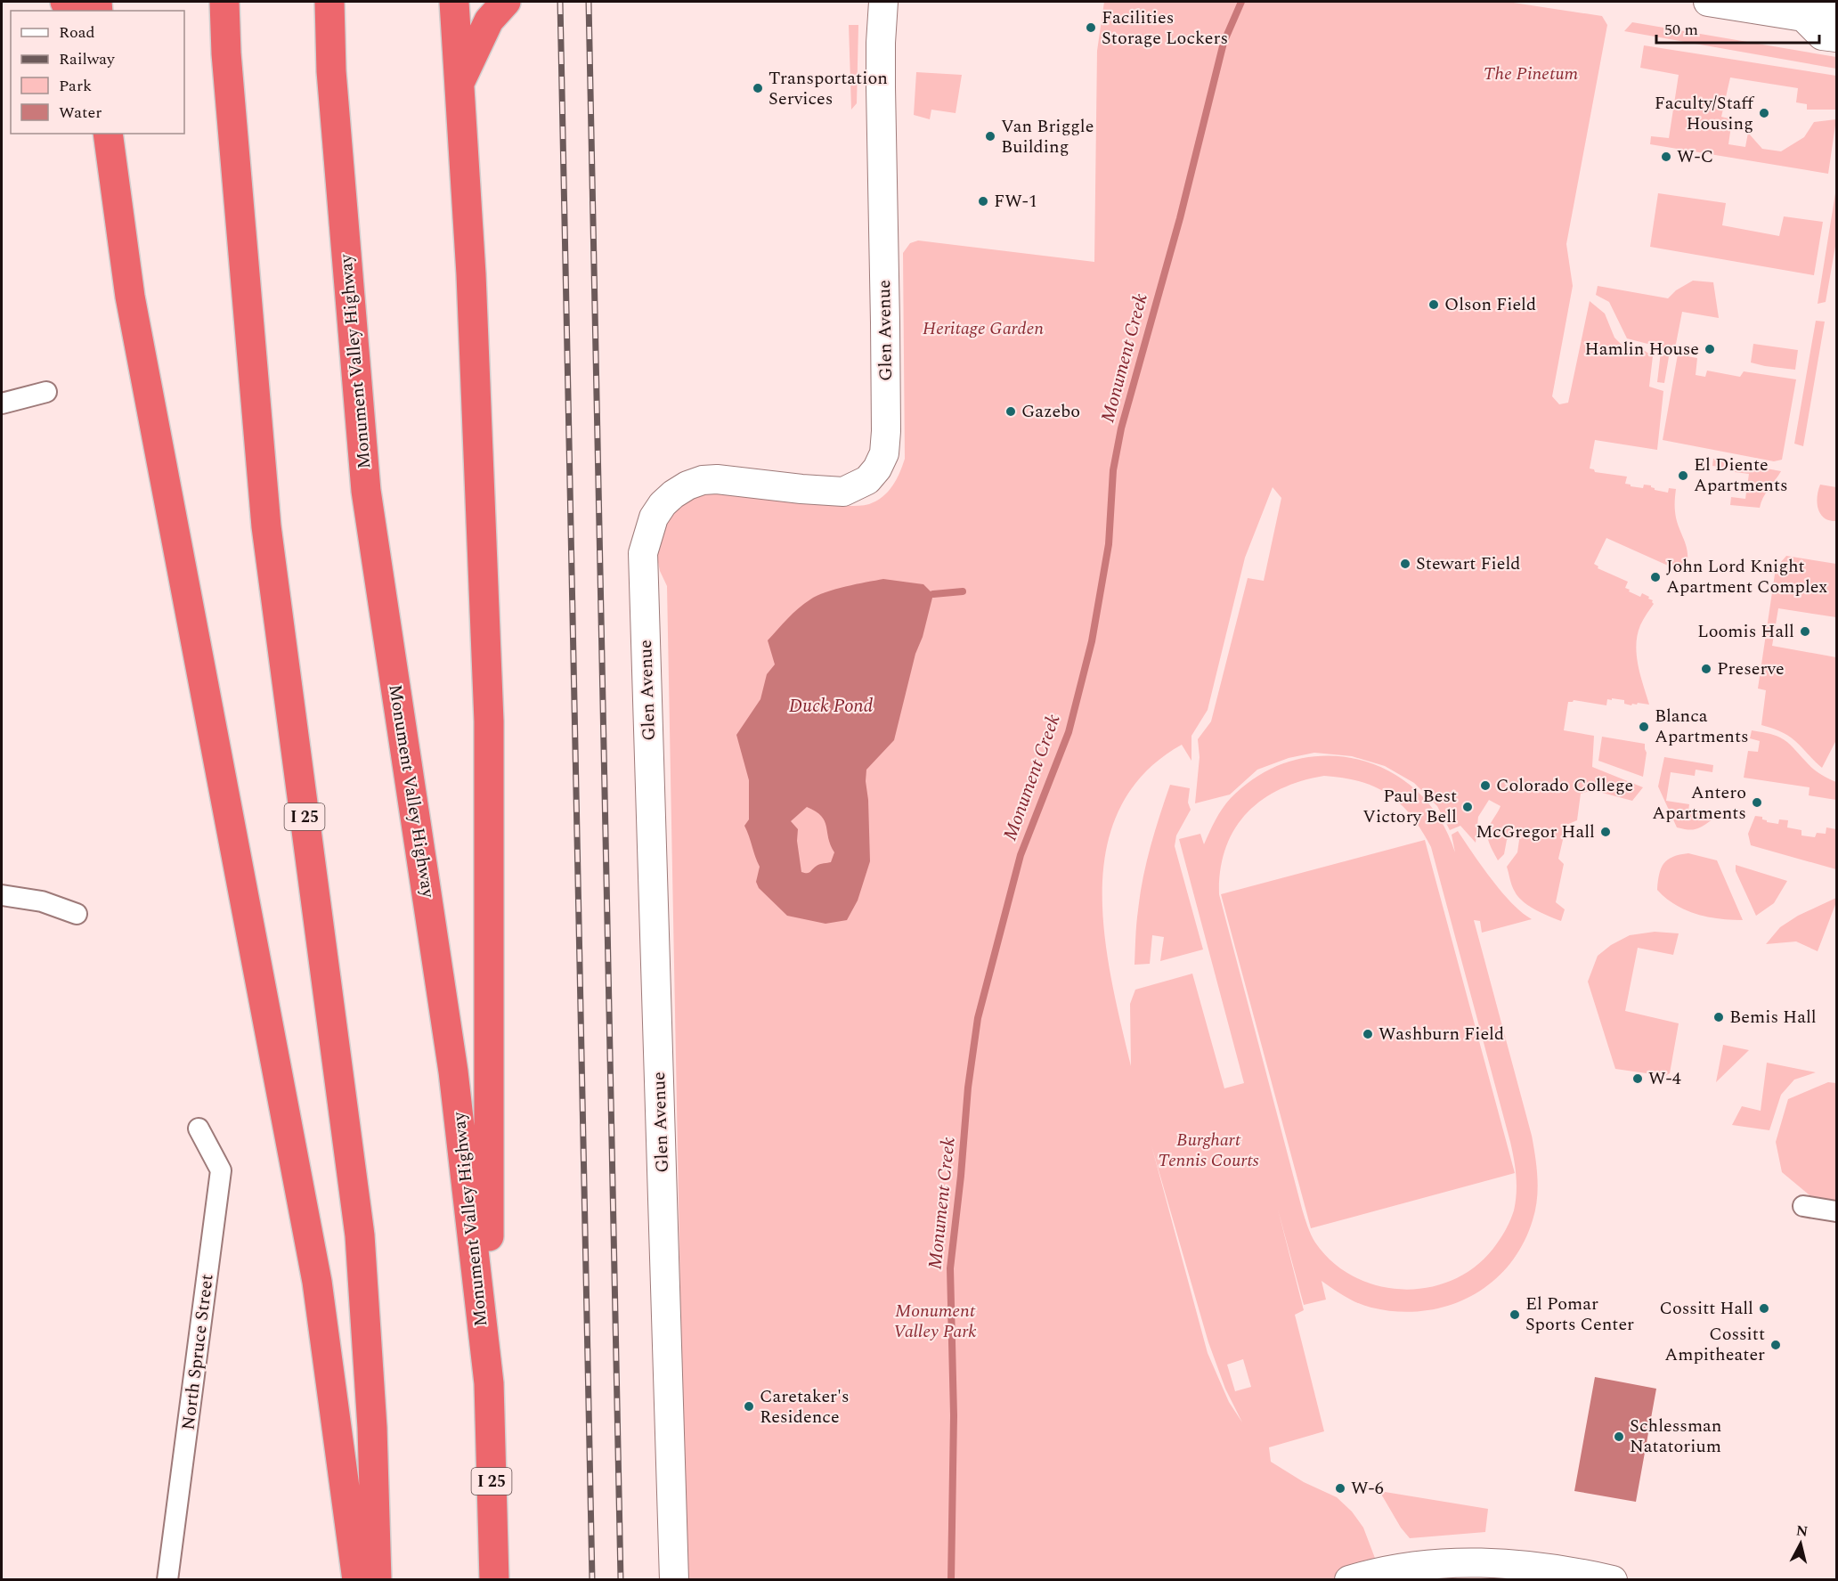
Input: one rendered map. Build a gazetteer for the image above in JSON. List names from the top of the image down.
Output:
{
  "streets": {
    "highway": ["Monument Valley Highway", "I 25"],
    "street": ["Glen Avenue", "North Spruce Street"]
  },
  "water": ["Monument Creek", "Duck Pond"],
  "parks": [
    "The Pinetum",
    "Heritage Garden",
    "Burghart Tennis Courts",
    "Monument Valley Park"
  ],
  "places": [
    "Facilities Storage Lockers",
    "Transportation Services",
    "Faculty/Staff Housing",
    "Van Briggle Building",
    "W-C",
    "FW-1",
    "Olson Field",
    "Hamlin House",
    "Gazebo",
    "El Diente Apartments",
    "Stewart Field",
    "John Lord Knight Apartment Complex",
    "Loomis Hall",
    "Preserve",
    "Blanca Apartments",
    "Colorado College",
    "Antero Apartments",
    "Paul Best Victory Bell",
    "McGregor Hall",
    "Bemis Hall",
    "Washburn Field",
    "W-4",
    "Cossitt Hall",
    "El Pomar Sports Center",
    "Cossitt Ampitheater",
    "Caretaker's Residence",
    "Schlessman Natatorium",
    "W-6"
  ],
  "legend": [
    "Road",
    "Railway",
    "Park",
    "Water"
  ],
  "scale_bar": "50 m",
  "north": "top"
}
